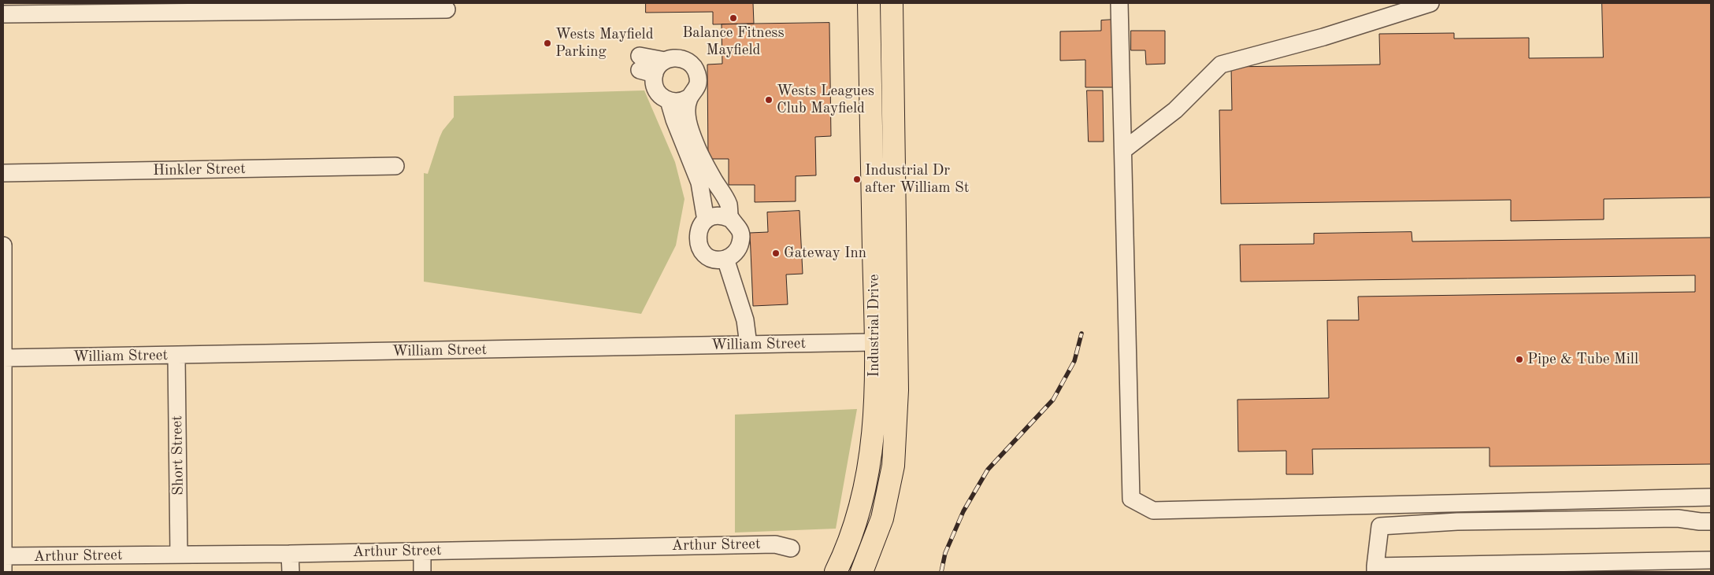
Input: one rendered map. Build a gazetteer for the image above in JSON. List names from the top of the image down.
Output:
{
  "streets": {
    "highway": ["Industrial Drive"],
    "street": [
      "Hinkler Street",
      "William Street",
      "Short Street",
      "Arthur Street"
    ]
  },
  "crossings": [
    ["Industrial Drive", "William Street"],
    ["William Street", "Short Street"],
    ["Short Street", "Arthur Street"]
  ],
  "places": [
    "Balance Fitness Mayfield",
    "Wests Mayfield Parking",
    "Wests Leagues Club Mayfield",
    "Industrial Dr after William St",
    "Gateway Inn",
    "Pipe & Tube Mill"
  ]
}
